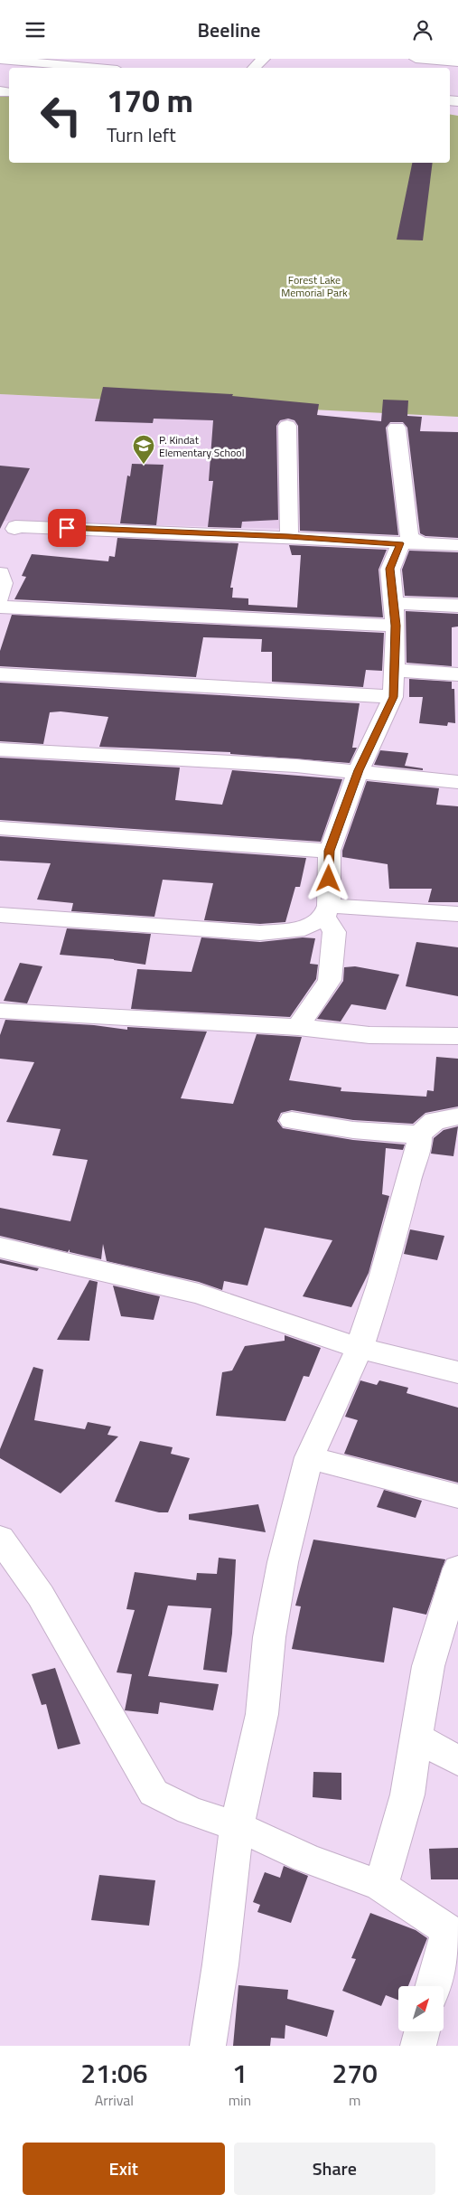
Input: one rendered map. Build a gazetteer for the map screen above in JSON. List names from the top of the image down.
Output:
{
  "parks": ["Forest Lake Memorial Park"],
  "places": {
    "school or university": ["P. Kindat Elementary School"]
  },
  "north": "top right",
  "page": {
    "header": "Beeline",
    "turn": ["170 m", "Turn left"],
    "eta": [
      "21:06",
      "Arrival",
      "1",
      "min",
      "270",
      "m"
    ],
    "buttons": ["Exit", "Share"]
  }
}
